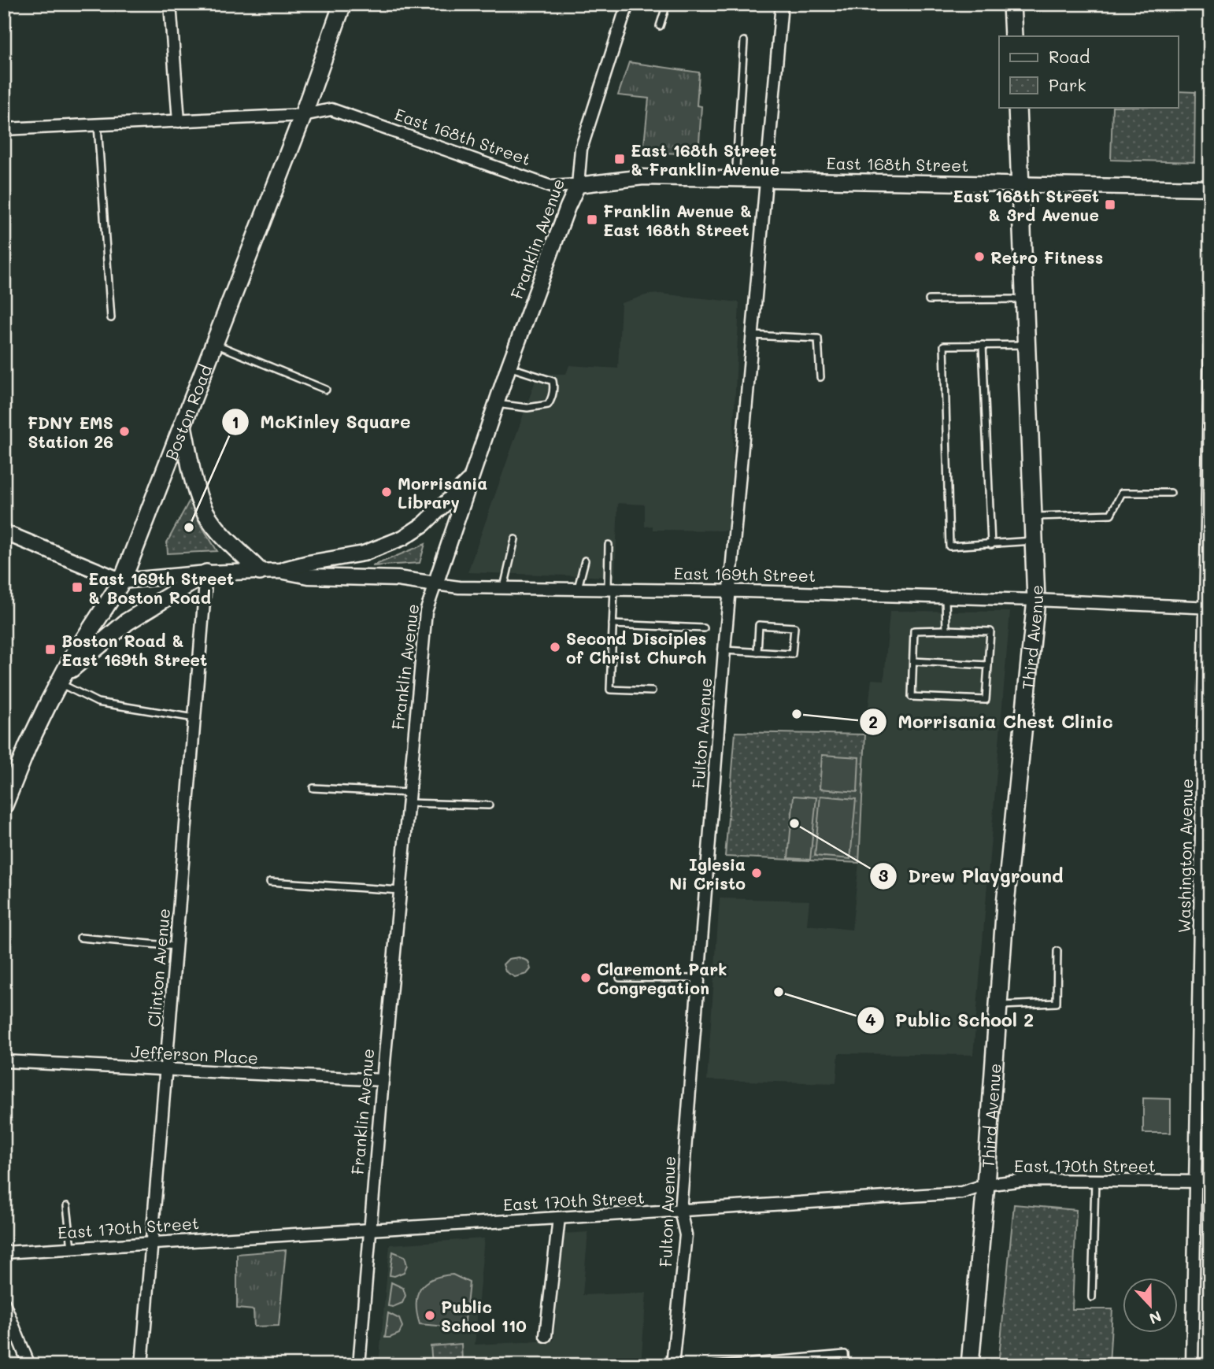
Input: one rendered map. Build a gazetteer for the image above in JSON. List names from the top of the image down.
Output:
{
  "streets": {
    "main road": ["Boston Road", "Third Avenue"],
    "street": [
      "East 168th Street",
      "Franklin Avenue",
      "East 169th Street",
      "Fulton Avenue",
      "Washington Avenue",
      "Clinton Avenue",
      "Jefferson Place",
      "East 170th Street"
    ]
  },
  "crossings": [
    ["East 168th Street", "Franklin Avenue"],
    ["East 168th Street", "Boston Road"],
    ["East 168th Street", "Third Avenue"],
    ["East 168th Street", "Fulton Avenue"],
    ["Franklin Avenue", "East 169th Street"],
    ["Franklin Avenue", "Jefferson Place"],
    ["Franklin Avenue", "East 170th Street"],
    ["Boston Road", "East 169th Street"],
    ["East 169th Street", "Third Avenue"],
    ["East 169th Street", "Fulton Avenue"],
    ["East 169th Street", "Washington Avenue"],
    ["East 169th Street", "Clinton Avenue"],
    ["Third Avenue", "East 170th Street"],
    ["Fulton Avenue", "East 170th Street"],
    ["Washington Avenue", "East 170th Street"],
    ["Clinton Avenue", "Jefferson Place"],
    ["Clinton Avenue", "East 170th Street"]
  ],
  "places": {
    "transit": [
      "East 168th Street & Franklin Avenue",
      "East 168th Street & 3rd Avenue",
      "Franklin Avenue & East 168th Street",
      "East 169th Street & Boston Road",
      "Boston Road & East 169th Street"
    ],
    "other": [
      "Retro Fitness",
      "FDNY EMS Station 26",
      "Morrisania Library",
      "McKinley Square",
      "Second Disciples of Christ Church",
      "Morrisania Chest Clinic",
      "Drew Playground",
      "Iglesia Ni Cristo",
      "Claremont Park Congregation",
      "Public School 2",
      "Public School 110"
    ]
  },
  "legend": ["Road", "Park"],
  "north": "bottom"
}
